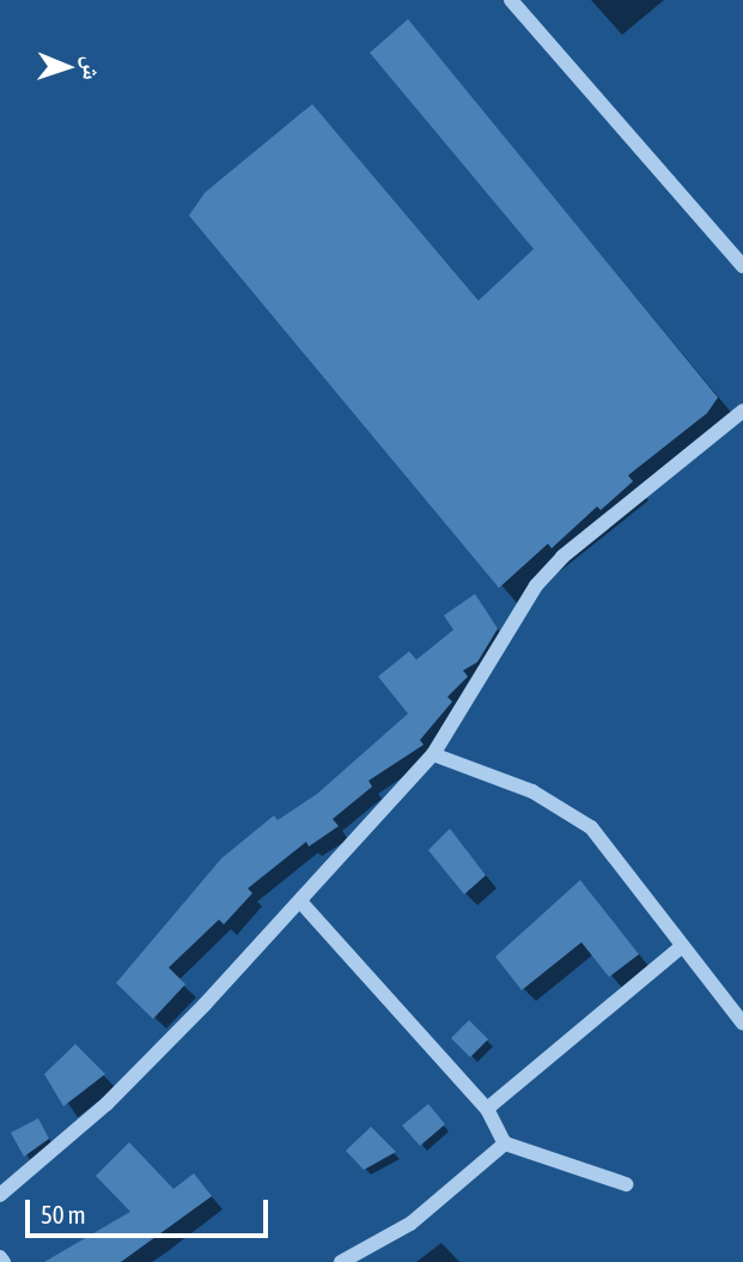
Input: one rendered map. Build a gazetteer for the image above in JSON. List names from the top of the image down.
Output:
{
  "scale_bar": "50 m",
  "north": "right"
}
